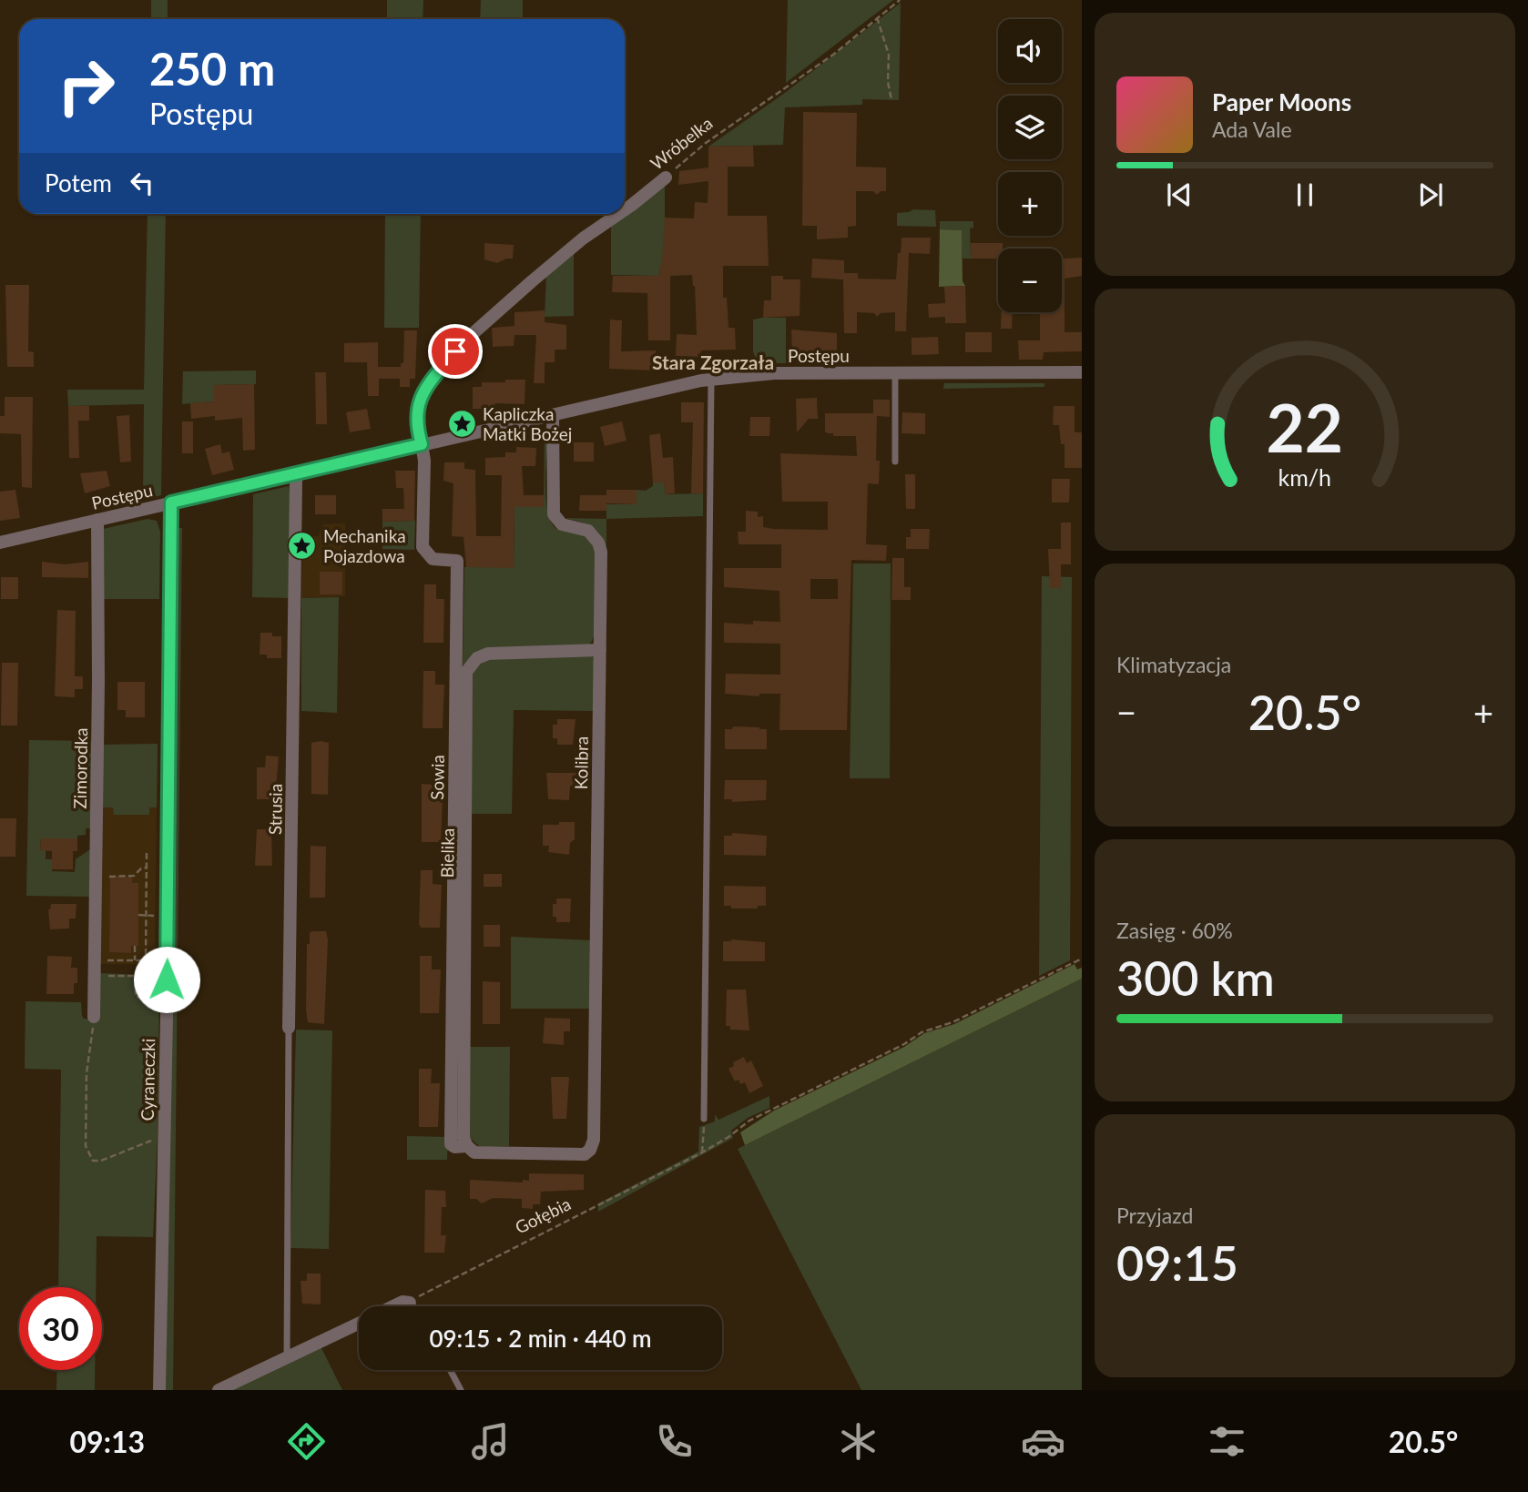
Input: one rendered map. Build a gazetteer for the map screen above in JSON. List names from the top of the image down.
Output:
{
  "streets": {
    "street": [
      "Wróbelka",
      "Postępu",
      "Kolibra",
      "Zimorodka",
      "Sowia",
      "Strusia",
      "Bielika",
      "Cyraneczki"
    ],
    "path": ["Gołębia"]
  },
  "crossings": [
    ["Wróbelka", "Postępu"],
    ["Wróbelka", "Sowia"],
    ["Postępu", "Kolibra"],
    ["Postępu", "Zimorodka"],
    ["Postępu", "Sowia"],
    ["Postępu", "Strusia"],
    ["Postępu", "Cyraneczki"],
    ["Kolibra", "Sowia"],
    ["Kolibra", "Bielika"],
    ["Sowia", "Bielika"]
  ],
  "districts": ["Stara Zgorzała"],
  "places": {
    "place": ["Kapliczka Matki Bożej", "Mechanika Pojazdowa"]
  },
  "page": {
    "map_buttons": ["+", "−"],
    "turn": ["250 m", "Postępu"],
    "song": ["Paper Moons", "Ada Vale"],
    "then": "Potem",
    "tile": [
      "Klimatyzacja",
      ["Zasięg · 60%", "300 km"],
      ["Przyjazd", "09:15"]
    ],
    "heat": ["−", "20.5°", "+"],
    "limit": "30",
    "trip": "09:15 · 2 min · 440 m",
    "tabs": ["09:13", "20.5°"],
    "gauge": ["22", "km/h"]
  }
}
